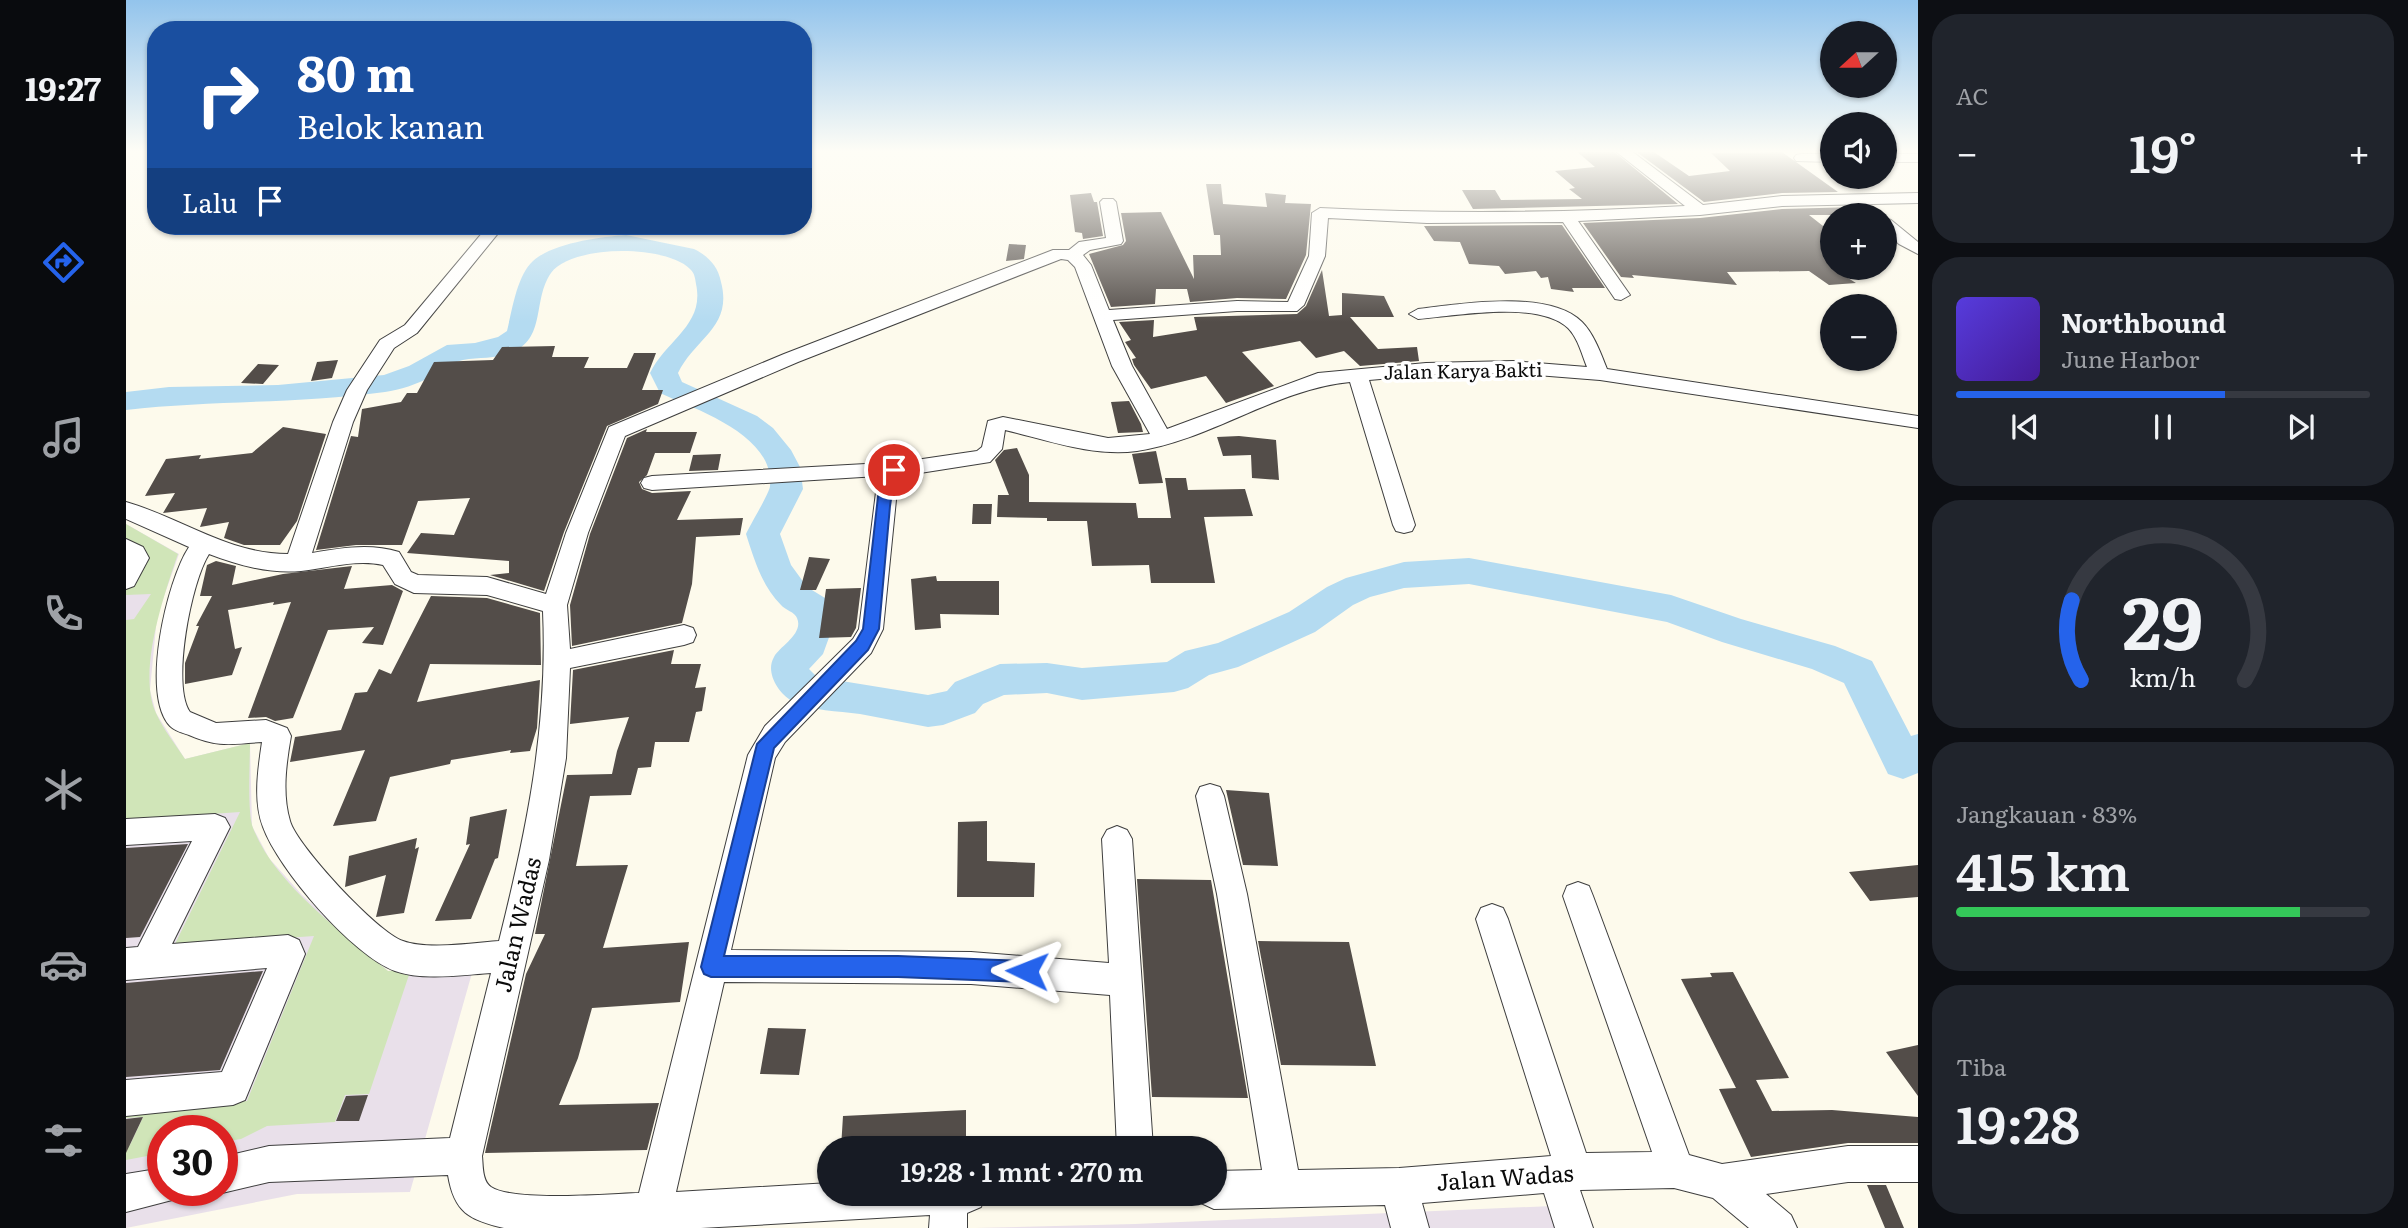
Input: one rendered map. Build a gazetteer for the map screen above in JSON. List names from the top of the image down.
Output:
{
  "streets": {
    "street": ["Jalan Karya Bakti", "Jalan Wadas"]
  },
  "north": "left",
  "page": {
    "tabs": "19:27",
    "tile": [
      "AC",
      ["Jangkauan · 83%", "415 km"],
      ["Tiba", "19:28"]
    ],
    "map_buttons": ["+", "−"],
    "turn": ["80 m", "Belok kanan"],
    "heat": ["−", "19°", "+"],
    "then": "Lalu",
    "song": ["Northbound", "June Harbor"],
    "limit": "30",
    "trip": "19:28 · 1 mnt · 270 m",
    "gauge": ["29", "km/h"]
  }
}
